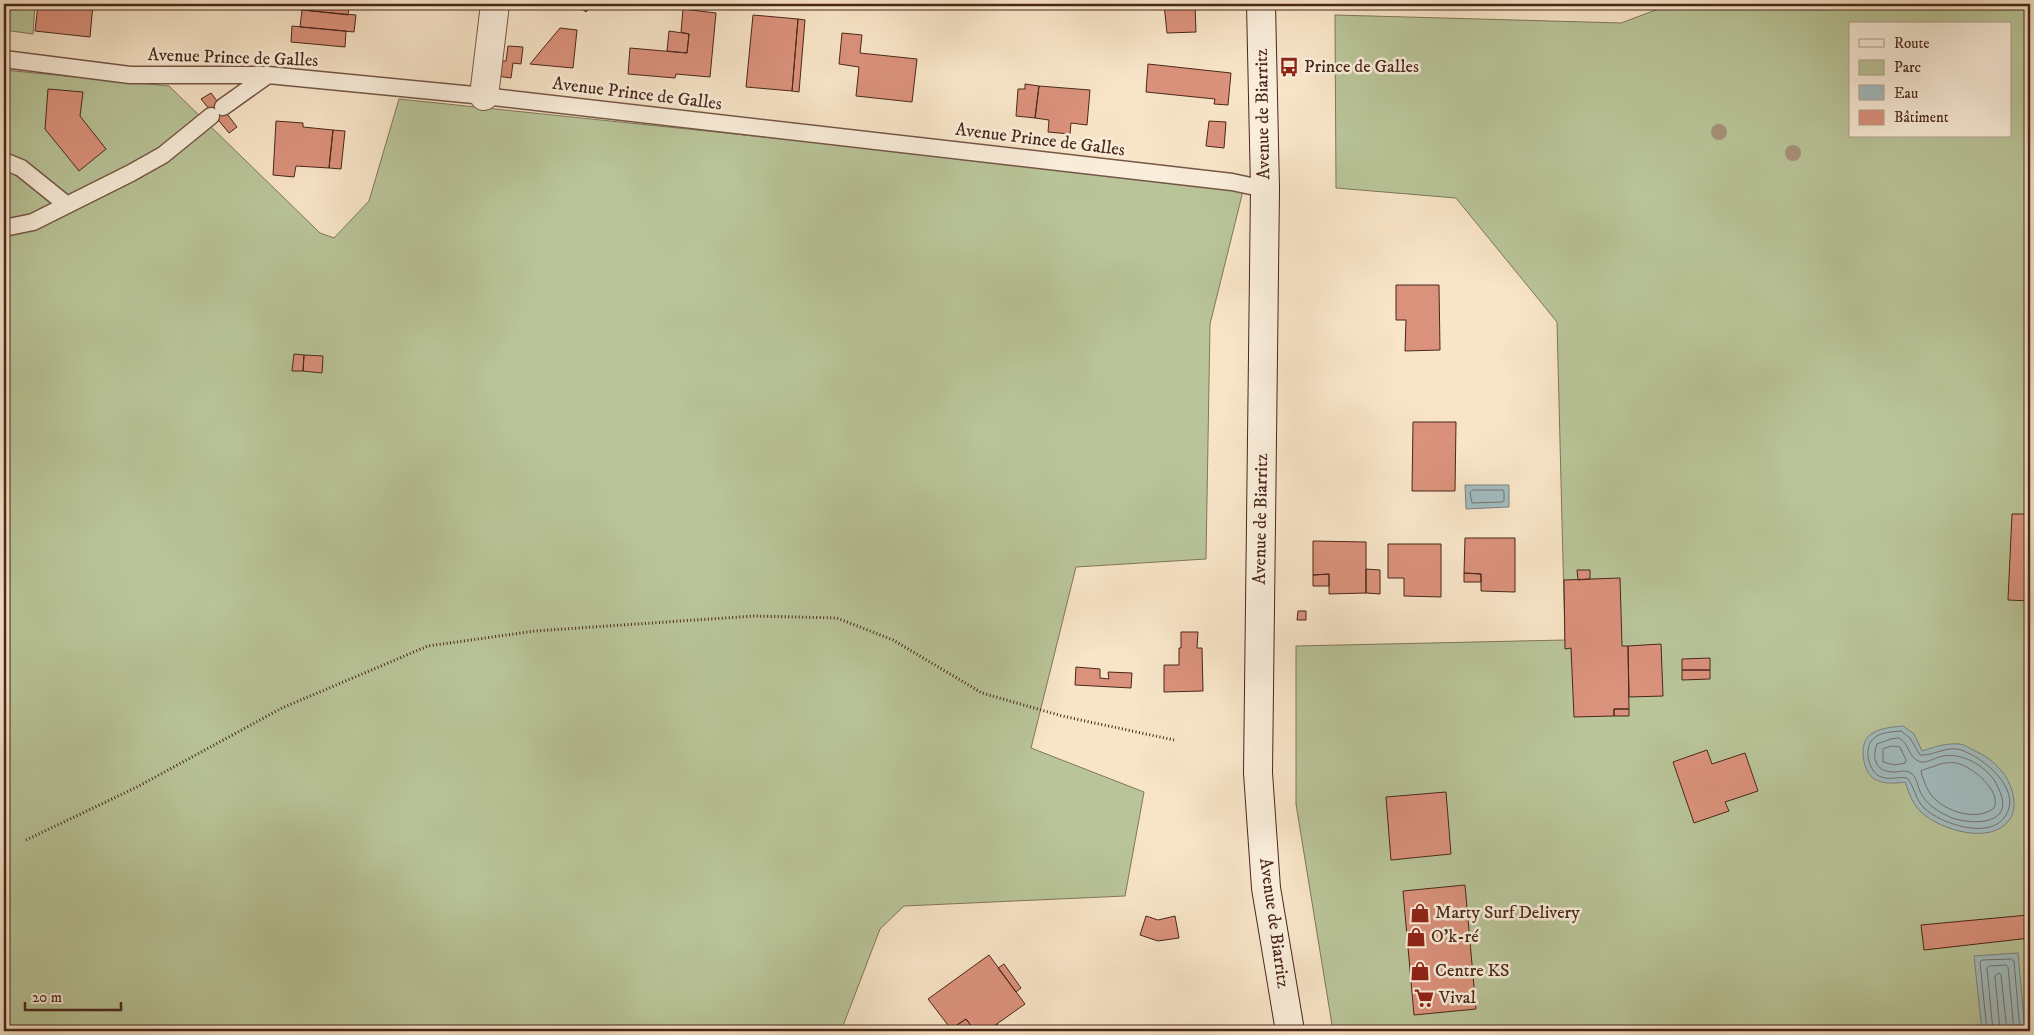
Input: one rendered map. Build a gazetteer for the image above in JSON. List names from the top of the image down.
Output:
{
  "streets": {
    "main road": ["Avenue de Biarritz"],
    "lane": ["Avenue Prince de Galles"]
  },
  "crossings": [
    ["Avenue Prince de Galles", "Avenue de Biarritz"]
  ],
  "places": {
    "bus stop": ["Prince de Galles"],
    "shop": ["Marty Surf Delivery", "O'k-ré", "Centre KS"],
    "supermarket": ["Vival"]
  },
  "legend": [
    "Route",
    "Parc",
    "Eau",
    "Bâtiment"
  ],
  "scale_bar": "20 m"
}
